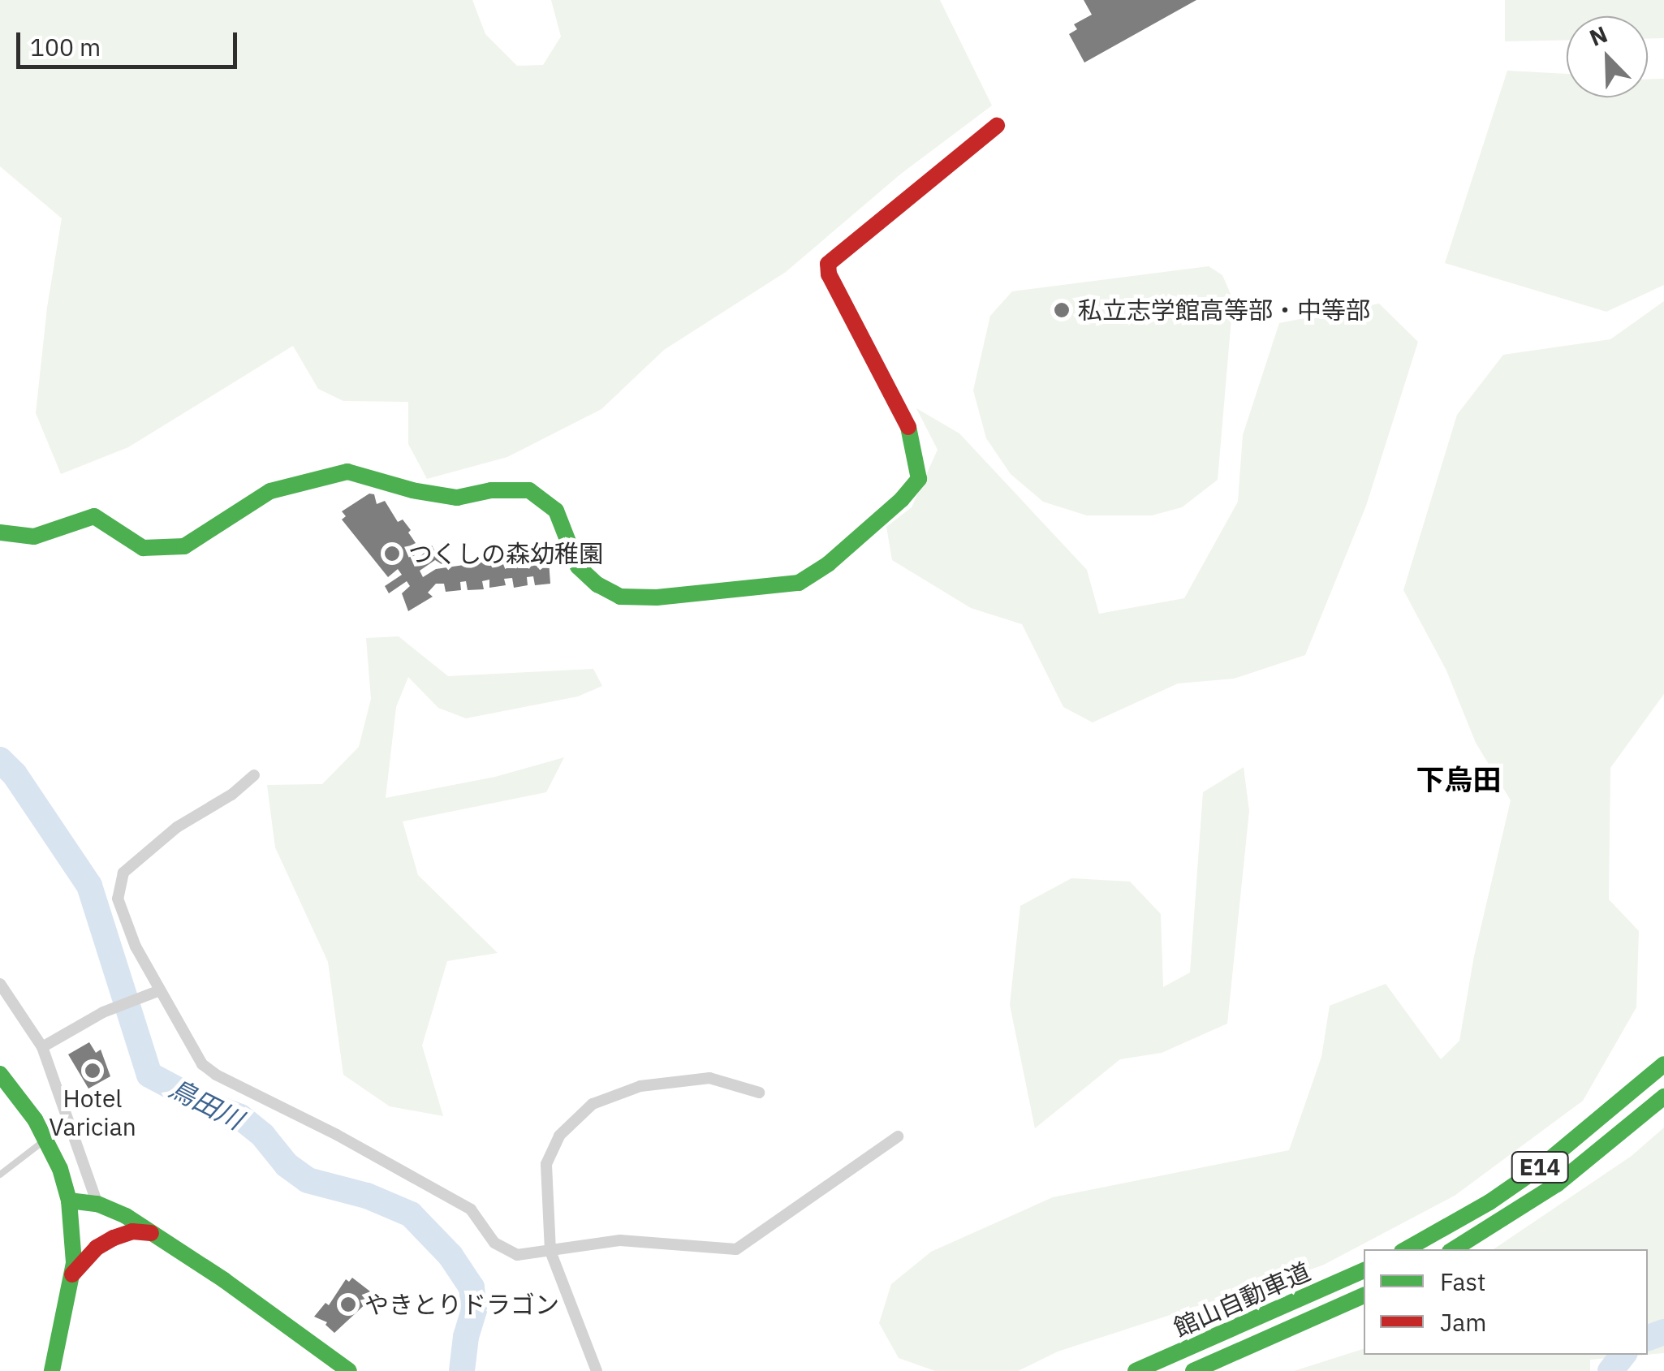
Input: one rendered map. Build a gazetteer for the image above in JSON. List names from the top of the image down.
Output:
{
  "streets": {
    "main road": ["E14", "館山自動車道"]
  },
  "districts": ["下烏田"],
  "water": ["鳥田川"],
  "places": [
    "私立志学館高等部・中等部",
    "つくしの森幼稚園",
    "Hotel Varician",
    "やきとりドラゴン"
  ],
  "legend": ["Fast", "Jam"],
  "scale_bar": "100 m",
  "north": "top left"
}
